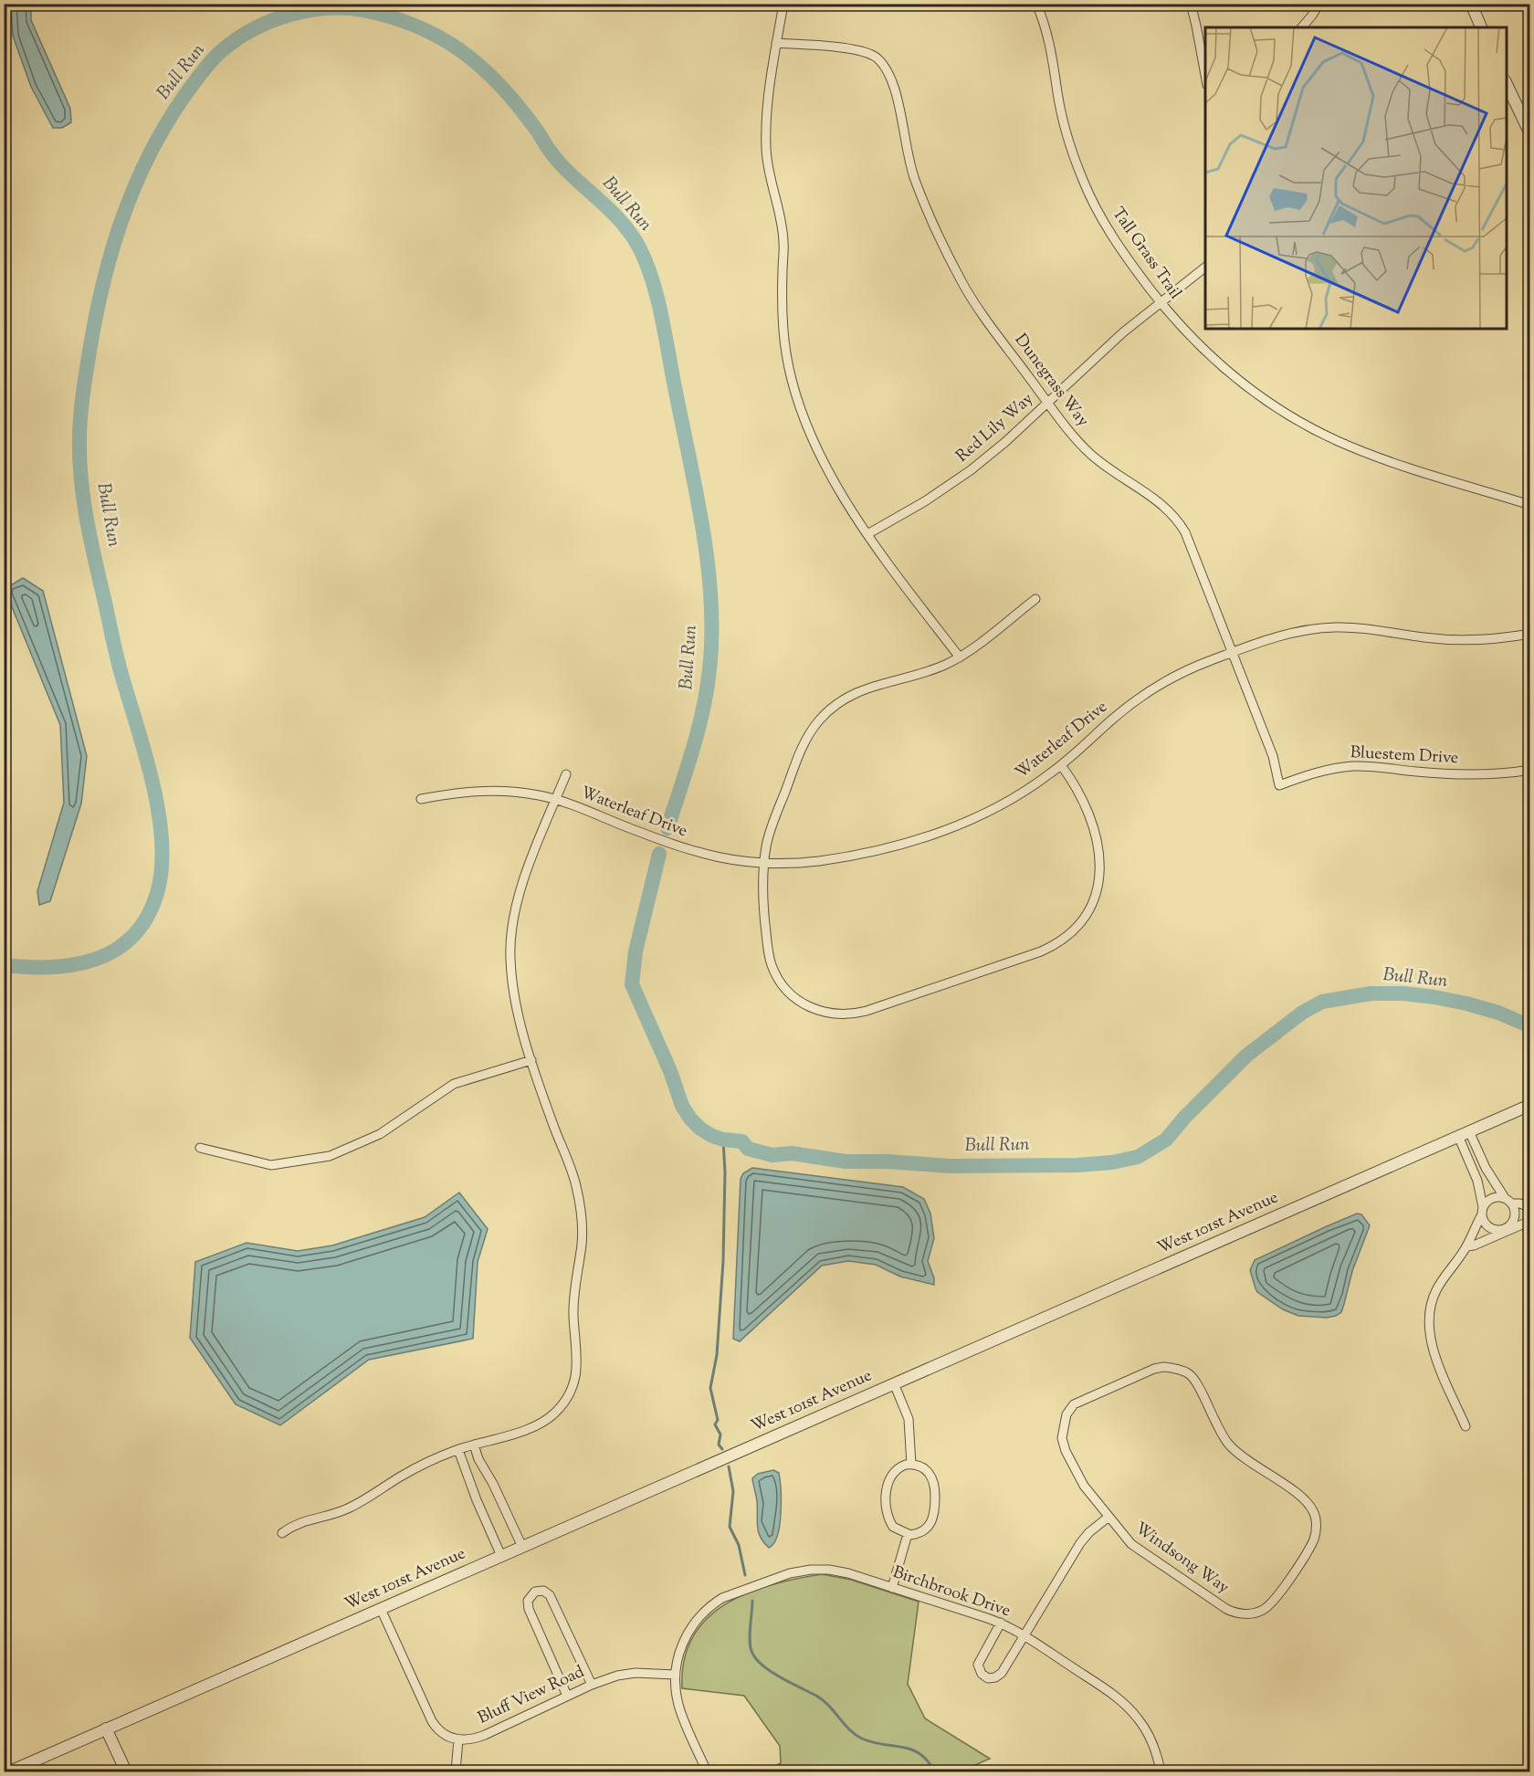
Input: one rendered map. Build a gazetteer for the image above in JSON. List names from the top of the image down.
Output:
{
  "streets": {
    "street": [
      "Tall Grass Trail",
      "Dunegrass Way",
      "Red Lily Way",
      "Waterleaf Drive",
      "Bluestem Drive",
      "West 101st Avenue",
      "Windsong Way",
      "Birchbrook Drive",
      "Bluff View Road"
    ]
  },
  "crossings": [
    ["Tall Grass Trail", "Red Lily Way"],
    ["Dunegrass Way", "Red Lily Way"],
    ["Dunegrass Way", "Waterleaf Drive"],
    ["Dunegrass Way", "Bluestem Drive"],
    ["Birchbrook Drive", "Bluff View Road"]
  ],
  "water": ["Bull Run"]
}
